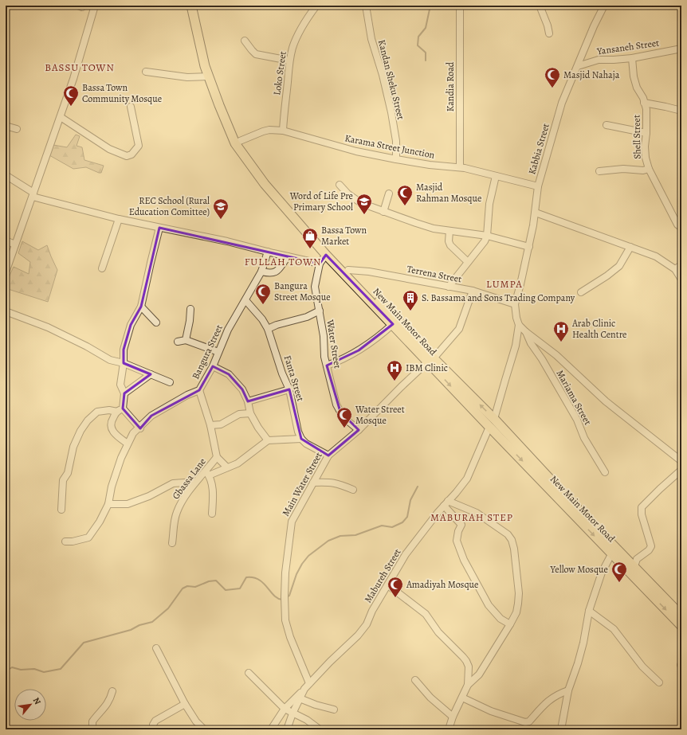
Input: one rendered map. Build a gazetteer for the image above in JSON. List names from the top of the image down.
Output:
{
  "streets": {
    "highway": ["New Main Motor Road"],
    "street": [
      "Yansaneh Street",
      "Loko Street",
      "Kandan Sheku Street",
      "Kandia Road",
      "Shell Street",
      "Karama Street Junction",
      "Kabbia Street",
      "Terrena Street",
      "Water Street",
      "Bangura Street",
      "Fanta Street",
      "Mariama Street",
      "Gbassa Lane",
      "Main Water Street",
      "Mabureh Street"
    ]
  },
  "crossings": [
    ["Yansaneh Street", "Shell Street"],
    ["Yansaneh Street", "Kabbia Street"],
    ["Loko Street", "Karama Street Junction"],
    ["Kandan Sheku Street", "Karama Street Junction"],
    ["Kandia Road", "Karama Street Junction"],
    ["Karama Street Junction", "Kabbia Street"],
    ["Karama Street Junction", "New Main Motor Road"],
    ["Kabbia Street", "Terrena Street"],
    ["Terrena Street", "New Main Motor Road"],
    ["Terrena Street", "Main Water Street"],
    ["New Main Motor Road", "Water Street"],
    ["New Main Motor Road", "Main Water Street"],
    ["New Main Motor Road", "Mabureh Street"],
    ["Water Street", "Main Water Street"],
    ["Bangura Street", "Fanta Street"],
    ["Bangura Street", "Gbassa Lane"],
    ["Main Water Street", "Mabureh Street"]
  ],
  "districts": [
    "BASSU TOWN",
    "FULLAH TOWN",
    "LUMPA",
    "MABURAH STEP"
  ],
  "places": {
    "mosque": [
      "Masjid Nahaja",
      "Bassa Town Community Mosque",
      "Masjid Rahman Mosque",
      "Bangura Street Mosque",
      "Water Street Mosque",
      "Yellow Mosque",
      "Amadiyah Mosque"
    ],
    "school or university": ["Word of Life Pre Primary School", "REC School (Rural Education Comittee)"],
    "shop": ["Bassa Town Market"],
    "building": ["S. Bassama and Sons Trading Company"],
    "hospital": ["Arab Clinic Health Centre", "IBM Clinic"]
  },
  "north": "top right"
}
